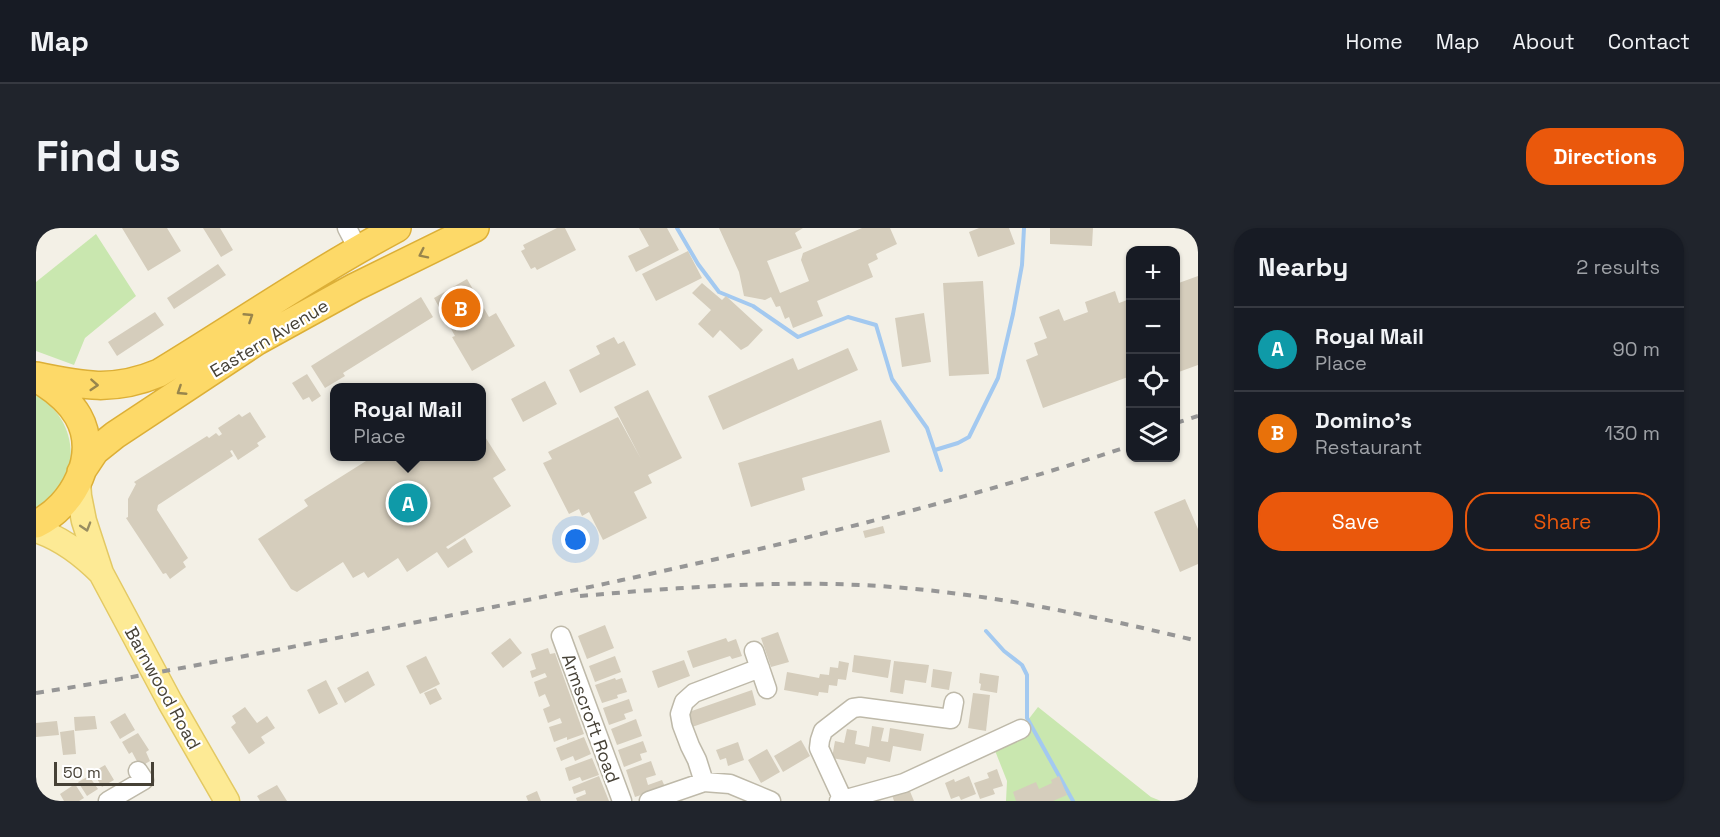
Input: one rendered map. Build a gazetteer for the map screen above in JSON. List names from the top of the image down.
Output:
{
  "streets": {
    "highway": ["Eastern Avenue"],
    "main road": ["Barnwood Road"],
    "street": ["Armscroft Road"]
  },
  "crossings": [
    ["Eastern Avenue", "Barnwood Road"]
  ],
  "scale_bar": "50 m",
  "page": {
    "header": "Map",
    "nav": [
      "Home",
      "Map",
      "About",
      "Contact"
    ],
    "buttons": [
      "Directions",
      ["Save", "Share"]
    ],
    "title": "Find us",
    "heading": ["Nearby", "2 results"],
    "map_buttons": ["+", "−"],
    "pins": ["B", "A"],
    "list": [
      {
        "mark": "A",
        "name": "Royal Mail",
        "note": "Place",
        "value": "90 m"
      },
      {
        "mark": "B",
        "name": "Domino's",
        "note": "Restaurant",
        "value": "130 m"
      }
    ],
    "popup": ["Royal Mail", "Place"],
    "scale": "50 m"
  }
}
